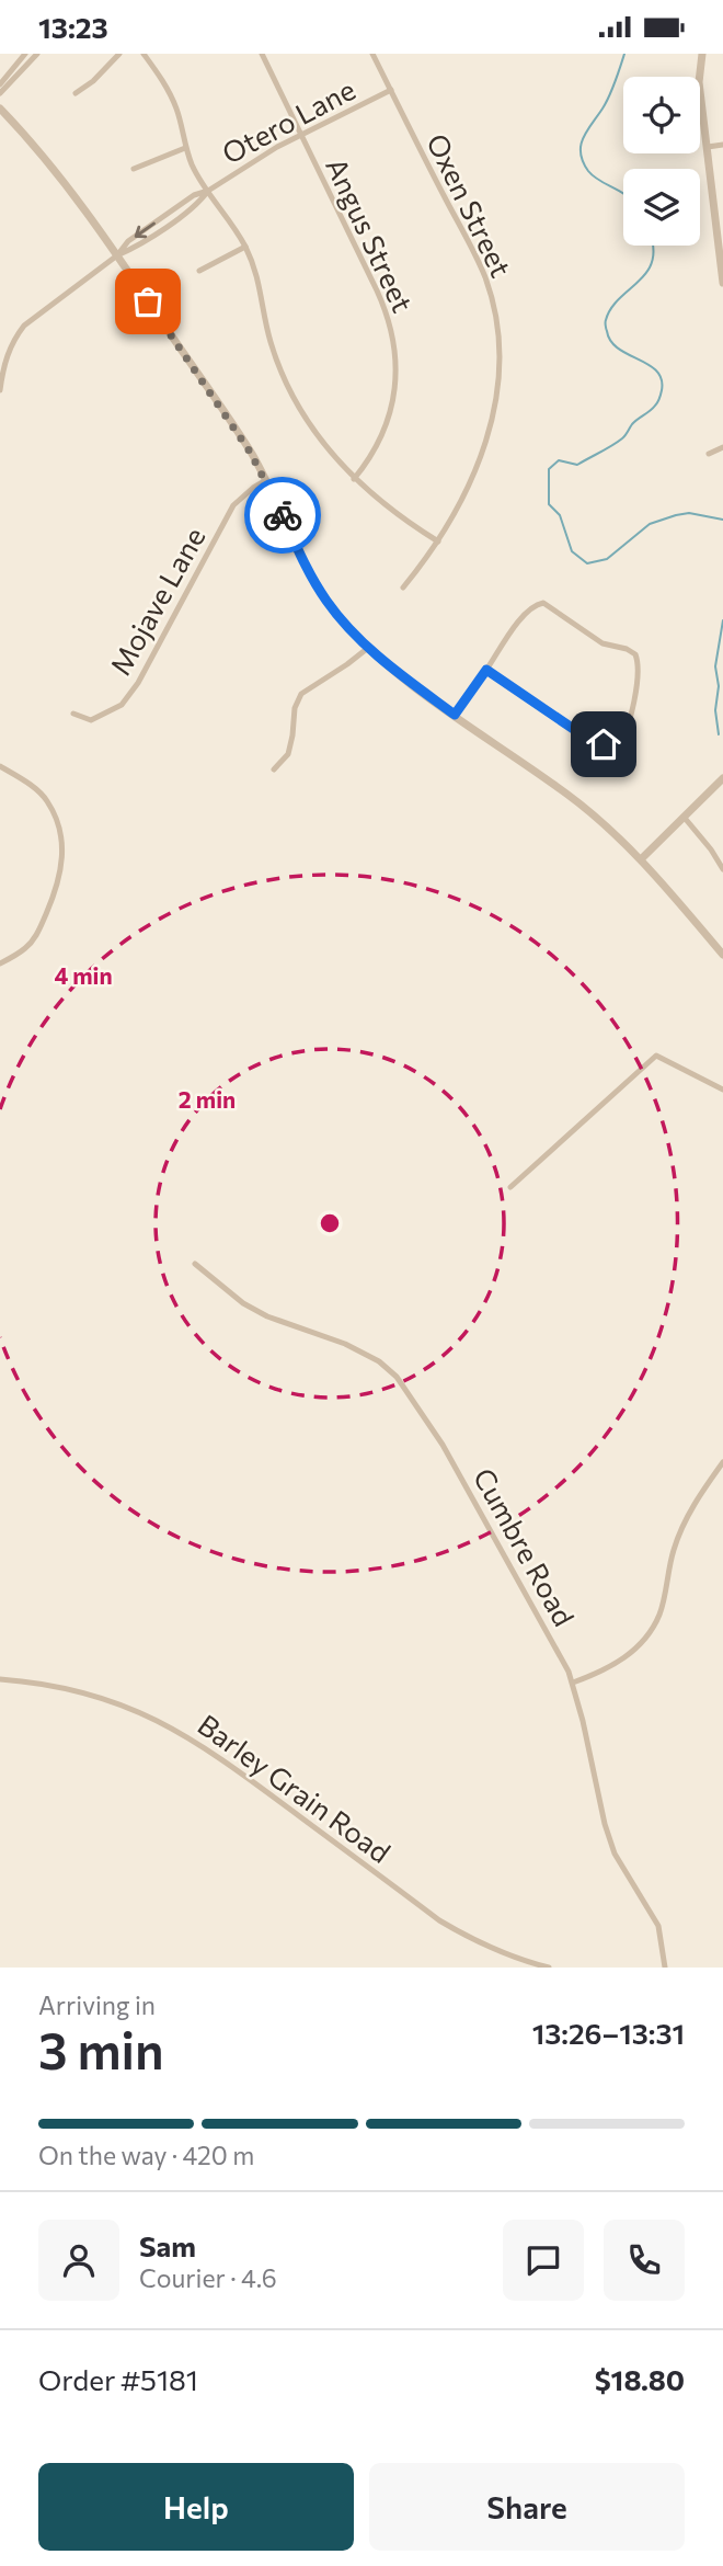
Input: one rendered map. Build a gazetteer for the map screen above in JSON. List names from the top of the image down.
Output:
{
  "streets": {
    "street": [
      "Otero Lane",
      "Oxen Street",
      "Angus Street",
      "Mojave Lane",
      "Cumbre Road",
      "Barley Grain Road"
    ]
  },
  "crossings": [
    ["Otero Lane", "Oxen Street"],
    ["Otero Lane", "Angus Street"]
  ],
  "page": {
    "status": "13:23",
    "heading": ["3 min", "Arriving in", "13:26–13:31"],
    "panel": [
      "Sam",
      "Courier · 4.6",
      "Order #5181",
      "$18.80"
    ],
    "bar": "On the way · 420 m",
    "buttons": ["Help", "Share"]
  },
  "rings": ["4 min", "2 min"]
}
